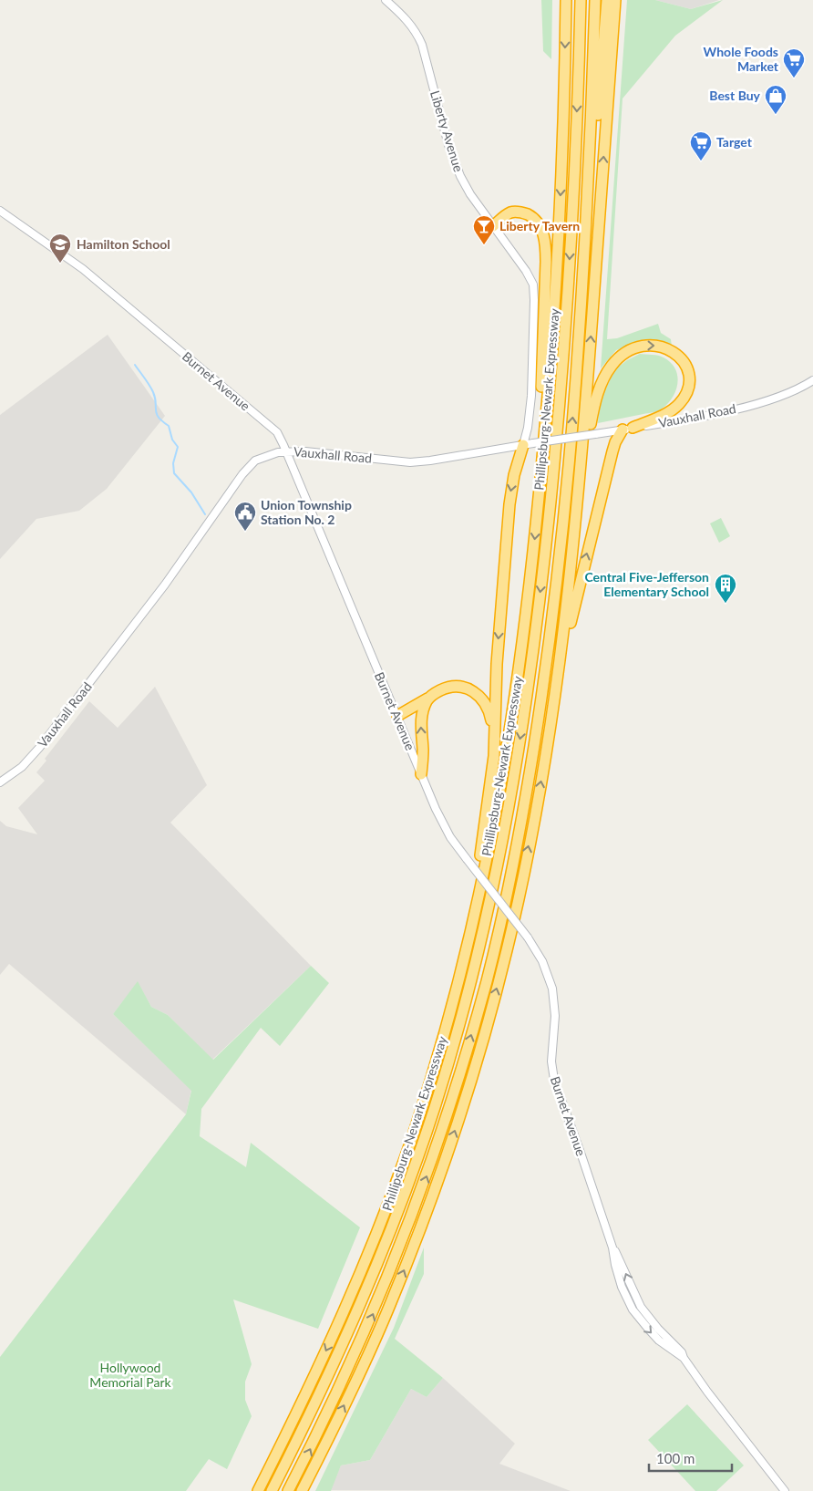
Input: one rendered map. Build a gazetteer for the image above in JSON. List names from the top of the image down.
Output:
{
  "streets": {
    "highway": ["Phillipsburg-Newark Expressway"],
    "street": ["Liberty Avenue", "Burnet Avenue", "Vauxhall Road"]
  },
  "crossings": [
    ["Liberty Avenue", "Vauxhall Road"],
    ["Burnet Avenue", "Vauxhall Road"]
  ],
  "parks": ["Hollywood Memorial Park"],
  "places": {
    "supermarket": ["Whole Foods Market", "Target"],
    "shop": ["Best Buy"],
    "bar": ["Liberty Tavern"],
    "school or university": ["Hamilton School"],
    "public building": ["Union Township Station No. 2"],
    "building": ["Central Five-Jefferson Elementary School"]
  },
  "scale_bar": "100 m"
}
